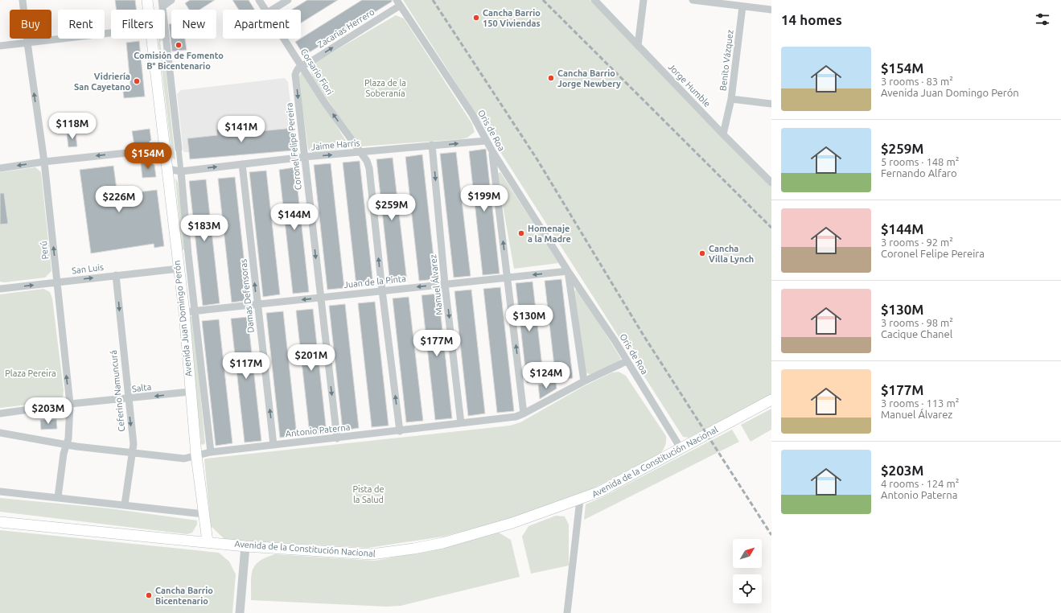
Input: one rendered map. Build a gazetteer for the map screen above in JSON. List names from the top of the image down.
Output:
{
  "streets": {
    "main road": ["Avenida Juan Domingo Perón", "Avenida de la Constitución Nacional"],
    "street": [
      "Zacarias Herrero",
      "Benito Vázquez",
      "Corsario Fiori",
      "Jorge Humble",
      "Oris de Roa",
      "Jaime Harris",
      "Coronel Felipe Pereira",
      "Perú",
      "San Luis",
      "Juan de la Pinta",
      "Manuel Álvarez",
      "Damas Defensoras",
      "Salta",
      "Ceferino Namuncurá",
      "Antonio Paterna"
    ]
  },
  "crossings": [
    ["Zacarias Herrero", "Corsario Fiori"],
    ["Zacarias Herrero", "Oris de Roa"],
    ["Zacarias Herrero", "Coronel Felipe Pereira"],
    ["Benito Vázquez", "Jorge Humble"],
    ["Corsario Fiori", "Jaime Harris"],
    ["Corsario Fiori", "Coronel Felipe Pereira"],
    ["Corsario Fiori", "Juan de la Pinta"],
    ["Corsario Fiori", "Antonio Paterna"],
    ["Oris de Roa", "Jaime Harris"],
    ["Oris de Roa", "Juan de la Pinta"],
    ["Oris de Roa", "Antonio Paterna"],
    ["Oris de Roa", "Avenida de la Constitución Nacional"],
    ["Jaime Harris", "Coronel Felipe Pereira"],
    ["Jaime Harris", "Manuel Álvarez"],
    ["Jaime Harris", "Damas Defensoras"],
    ["Jaime Harris", "Avenida Juan Domingo Perón"],
    ["Coronel Felipe Pereira", "Juan de la Pinta"],
    ["Coronel Felipe Pereira", "Antonio Paterna"],
    ["Perú", "San Luis"],
    ["Perú", "Salta"],
    ["Perú", "Antonio Paterna"],
    ["San Luis", "Avenida Juan Domingo Perón"],
    ["San Luis", "Ceferino Namuncurá"],
    ["Juan de la Pinta", "Manuel Álvarez"],
    ["Juan de la Pinta", "Damas Defensoras"],
    ["Juan de la Pinta", "Avenida Juan Domingo Perón"],
    ["Manuel Álvarez", "Antonio Paterna"],
    ["Damas Defensoras", "Antonio Paterna"],
    ["Avenida Juan Domingo Perón", "Salta"],
    ["Avenida Juan Domingo Perón", "Antonio Paterna"],
    ["Avenida Juan Domingo Perón", "Avenida de la Constitución Nacional"],
    ["Salta", "Ceferino Namuncurá"],
    ["Ceferino Namuncurá", "Antonio Paterna"]
  ],
  "one_way": [
    "Zacarias Herrero",
    "Corsario Fiori",
    "Jaime Harris",
    "Coronel Felipe Pereira",
    "Perú",
    "San Luis",
    "Juan de la Pinta",
    "Ceferino Namuncurá"
  ],
  "parks": ["Plaza de la Soberanía", "Plaza Pereira", "Pista de la Salud"],
  "places": [
    "Cancha Barrio 150 Viviendas",
    "Comisión de Fomento B° Bicentenario",
    "Cancha Barrio Jorge Newbery",
    "Vidriería San Cayetano",
    "Homenaje a la Madre",
    "Cancha Villa Lynch",
    "Cancha Barrio Bicentenario"
  ],
  "north": "top right",
  "page": {
    "heading": "14 homes",
    "chip": [
      "Buy",
      "Rent",
      "Filters",
      "New",
      "Apartment"
    ],
    "list": [
      {
        "name": "$154M",
        "note": "3 rooms · 83 m² · Avenida Juan Domingo Perón"
      },
      {
        "name": "$259M",
        "note": "5 rooms · 148 m² · Fernando Alfaro"
      },
      {
        "name": "$144M",
        "note": "3 rooms · 92 m² · Coronel Felipe Pereira"
      },
      {
        "name": "$130M",
        "note": "3 rooms · 98 m² · Cacique Chanel"
      },
      {
        "name": "$177M",
        "note": "3 rooms · 113 m² · Manuel Álvarez"
      },
      {
        "name": "$203M",
        "note": "4 rooms · 124 m² · Antonio Paterna"
      }
    ],
    "price": [
      "$118M",
      "$141M",
      "$154M",
      "$199M",
      "$226M",
      "$259M",
      "$144M",
      "$183M",
      "$130M",
      "$177M",
      "$201M",
      "$117M",
      "$124M",
      "$203M"
    ]
  }
}
